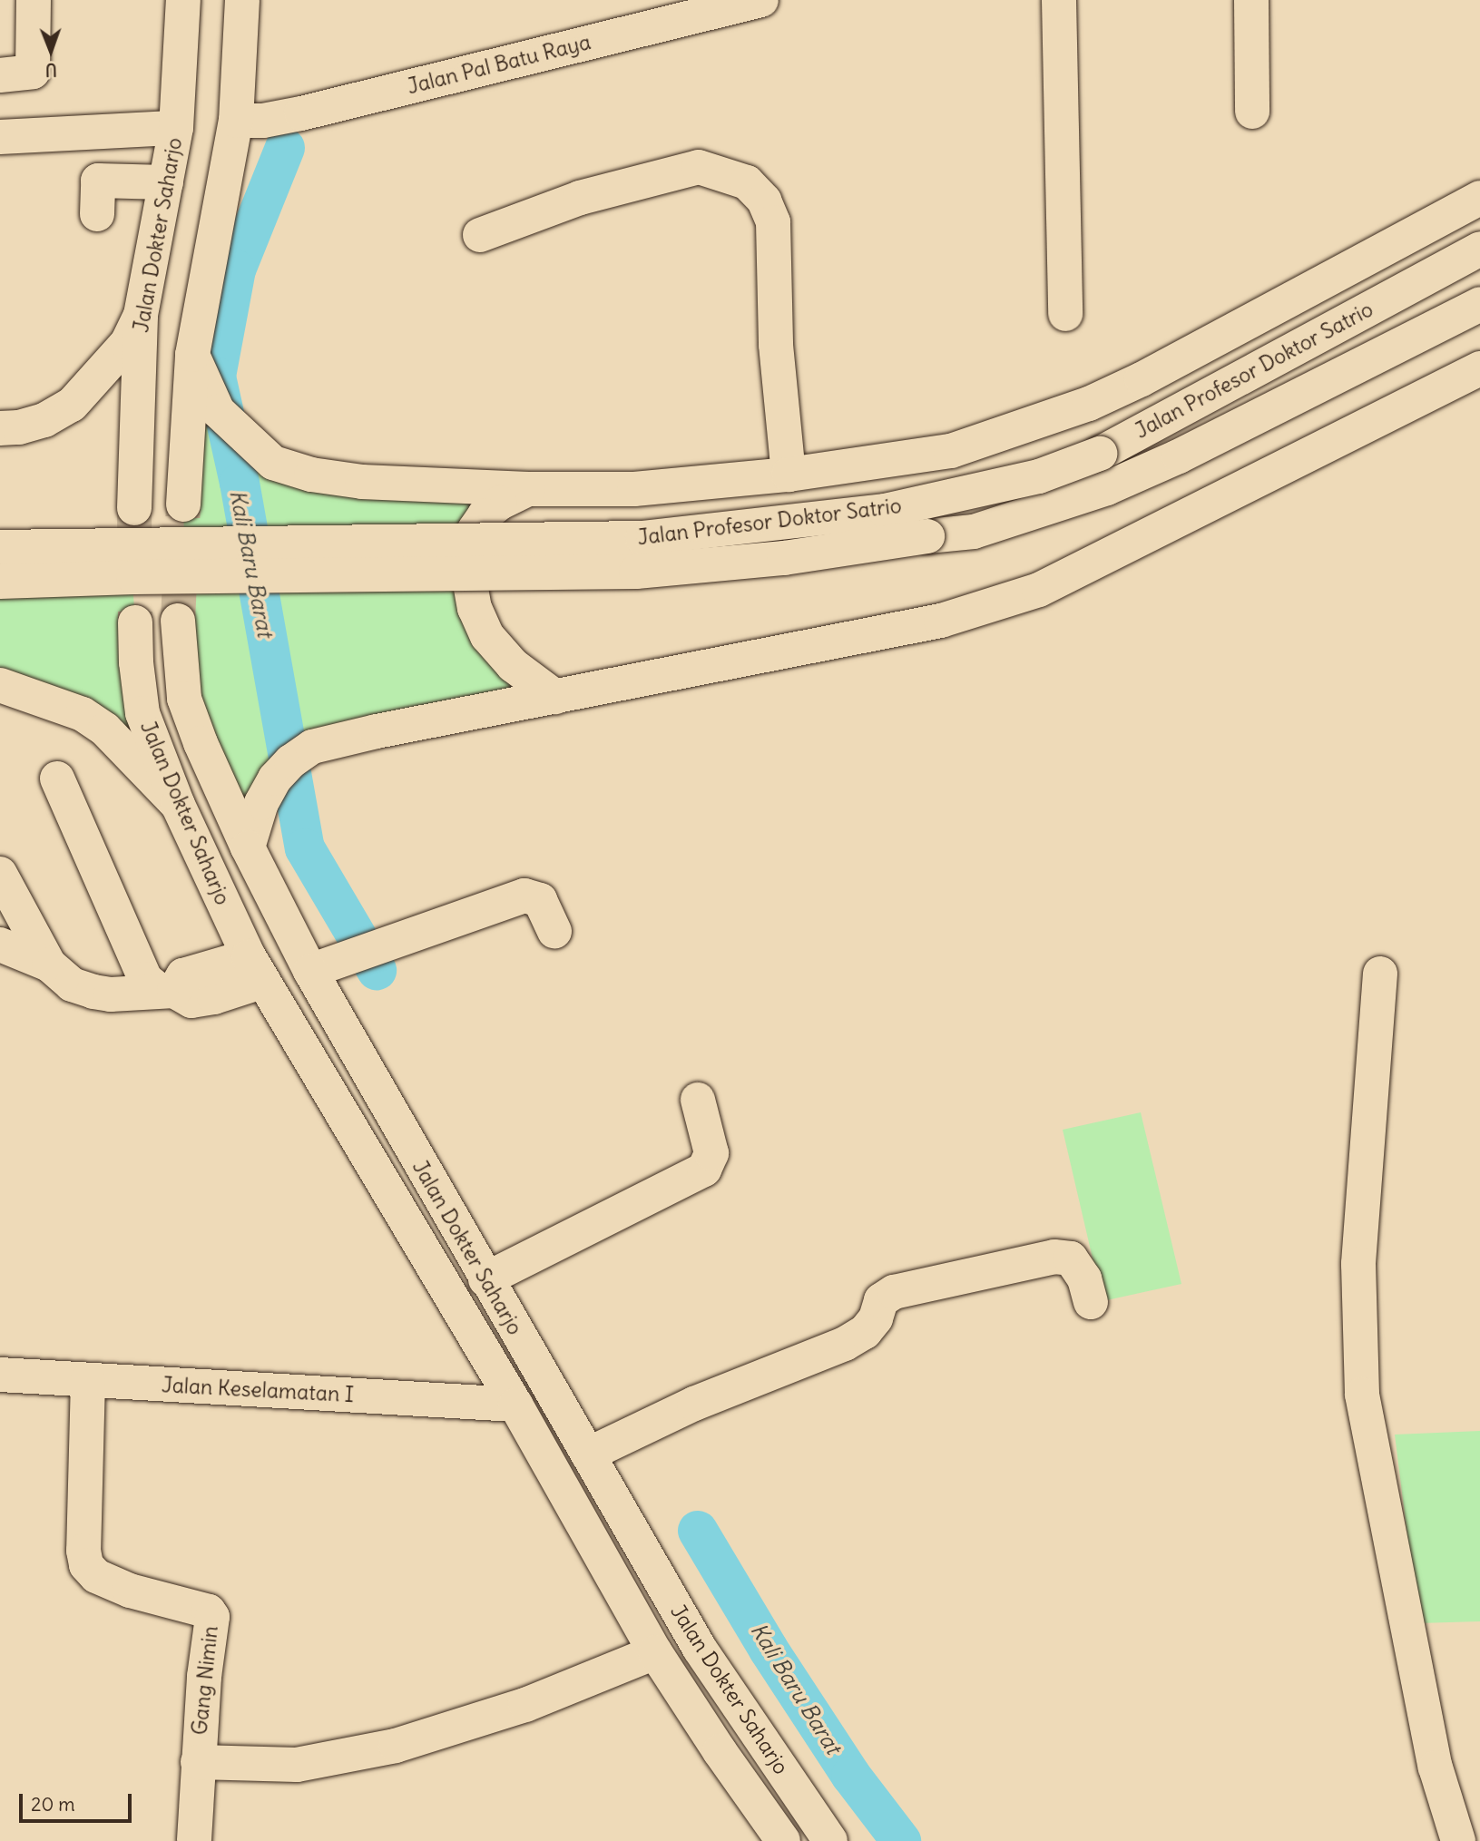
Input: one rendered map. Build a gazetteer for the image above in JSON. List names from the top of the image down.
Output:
{
  "streets": {
    "street": [
      "Jalan Pal Batu Raya",
      "Jalan Dokter Saharjo",
      "Jalan Profesor Doktor Satrio",
      "Jalan Keselamatan I",
      "Gang Nimin"
    ]
  },
  "crossings": [
    ["Jalan Dokter Saharjo", "Jalan Keselamatan I"],
    ["Jalan Keselamatan I", "Gang Nimin"]
  ],
  "water": ["Kali Baru Barat"],
  "scale_bar": "20 m",
  "north": "bottom"
}
